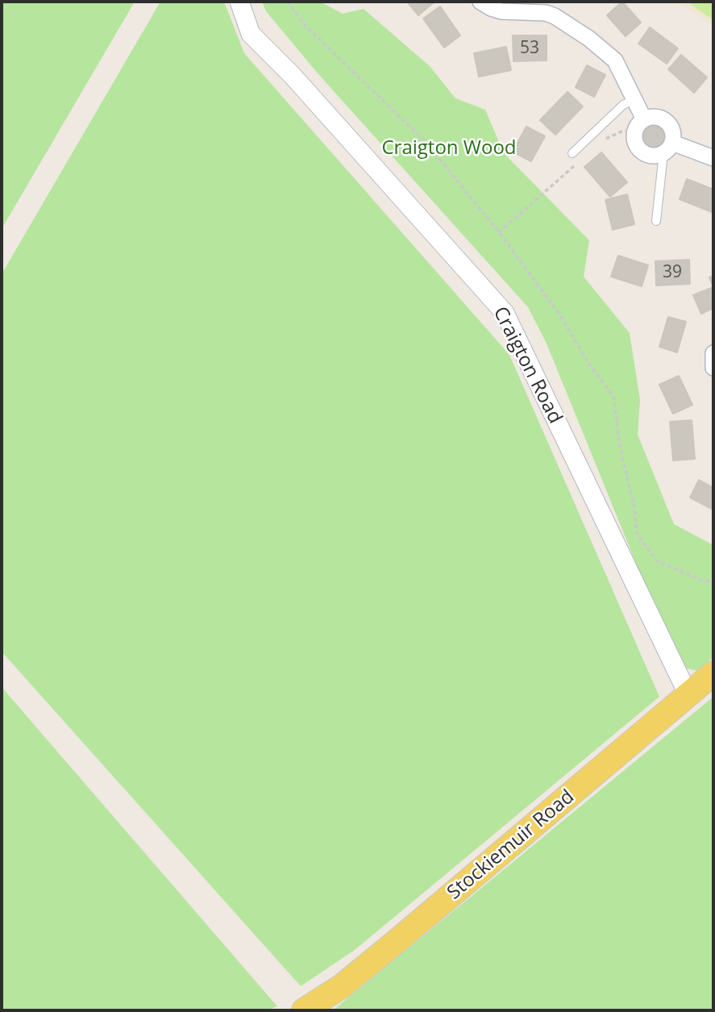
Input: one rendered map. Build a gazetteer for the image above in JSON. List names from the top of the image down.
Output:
{
  "streets": {
    "main road": ["Stockiemuir Road"],
    "street": ["Craigton Road"]
  },
  "crossings": [
    ["Craigton Road", "Stockiemuir Road"]
  ],
  "parks": ["Craigton Wood"],
  "house_numbers": ["53", "39"]
}
